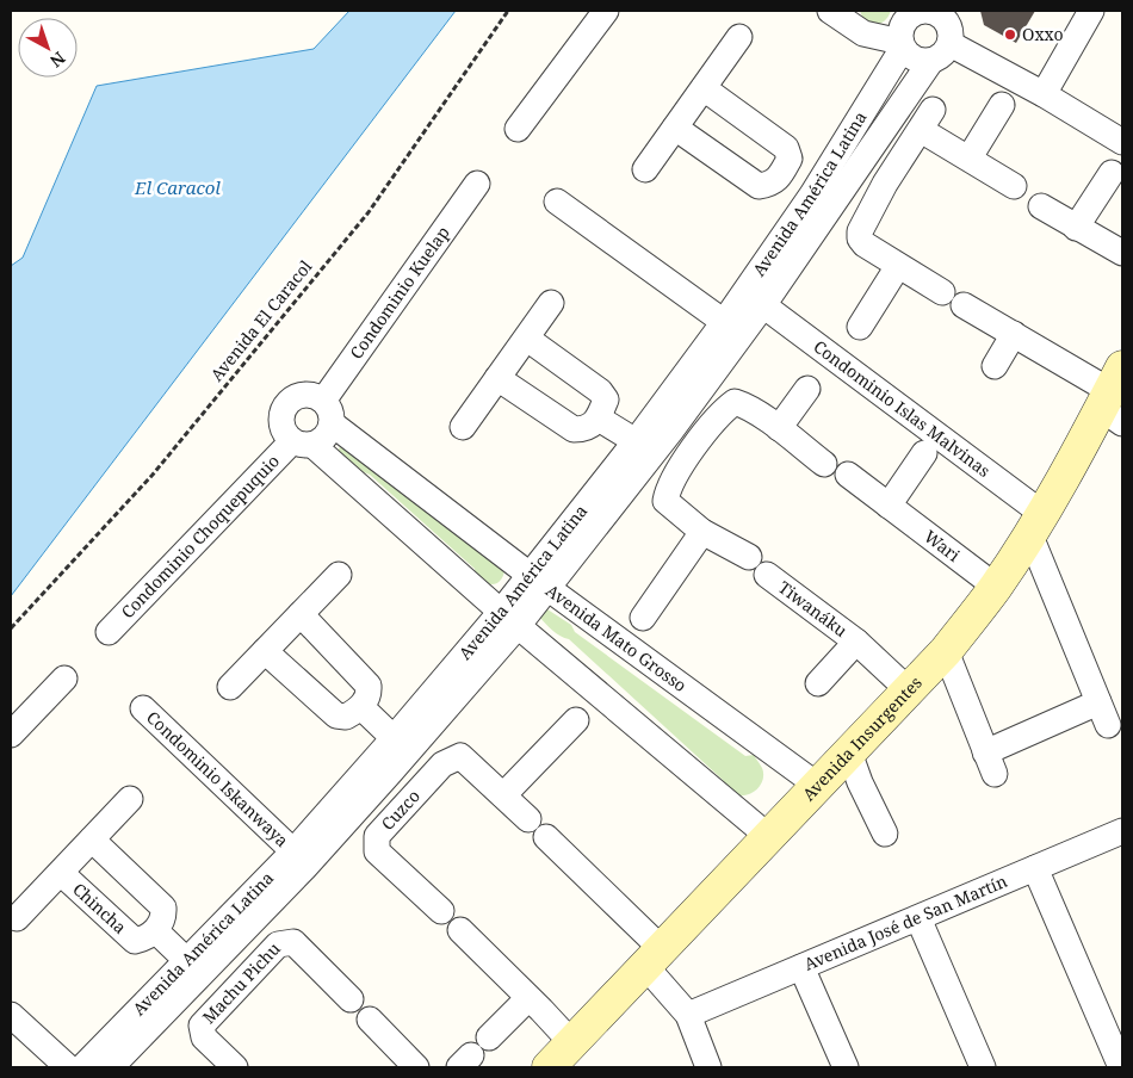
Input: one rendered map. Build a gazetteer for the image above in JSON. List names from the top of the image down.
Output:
{
  "streets": {
    "main road": ["Avenida Insurgentes"],
    "street": [
      "Avenida América Latina",
      "Condominio Kuelap",
      "Condominio Islas Malvinas",
      "Condominio Choquepuquio",
      "Wari",
      "Tiwanáku",
      "Avenida Mato Grosso",
      "Condominio Iskanwaya",
      "Cuzco",
      "Chincha",
      "Avenida José de San Martín",
      "Machu Pichu"
    ],
    "path": ["Avenida El Caracol"]
  },
  "crossings": [
    ["Avenida América Latina", "Condominio Islas Malvinas"],
    ["Avenida América Latina", "Avenida Mato Grosso"],
    ["Avenida América Latina", "Condominio Iskanwaya"],
    ["Condominio Kuelap", "Condominio Choquepuquio"],
    ["Condominio Kuelap", "Avenida Mato Grosso"],
    ["Condominio Islas Malvinas", "Avenida Insurgentes"],
    ["Condominio Choquepuquio", "Avenida Mato Grosso"],
    ["Wari", "Avenida Insurgentes"],
    ["Tiwanáku", "Avenida Insurgentes"],
    ["Avenida Mato Grosso", "Avenida Insurgentes"],
    ["Avenida Insurgentes", "Cuzco"],
    ["Cuzco", "Avenida José de San Martín"]
  ],
  "water": ["El Caracol"],
  "places": ["Oxxo"],
  "north": "bottom right"
}
